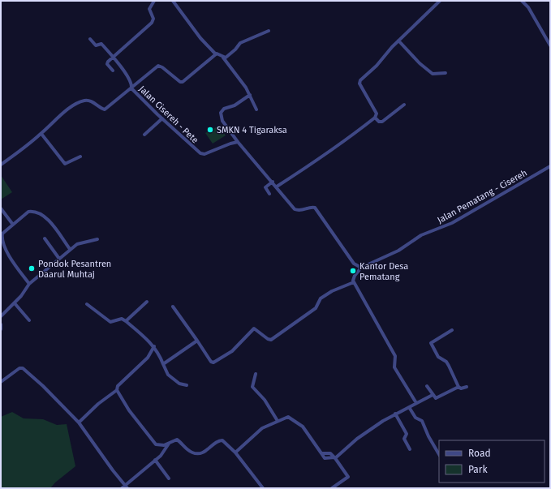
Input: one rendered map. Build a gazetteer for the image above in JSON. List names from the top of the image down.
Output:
{
  "streets": {
    "street": ["Jalan Cisereh - Pete", "Jalan Pematang - Cisereh"]
  },
  "places": ["SMKN 4 Tigaraksa", "Pondok Pesantren Daarul Muhtaj", "Kantor Desa Pematang"],
  "legend": ["Road", "Park"]
}
